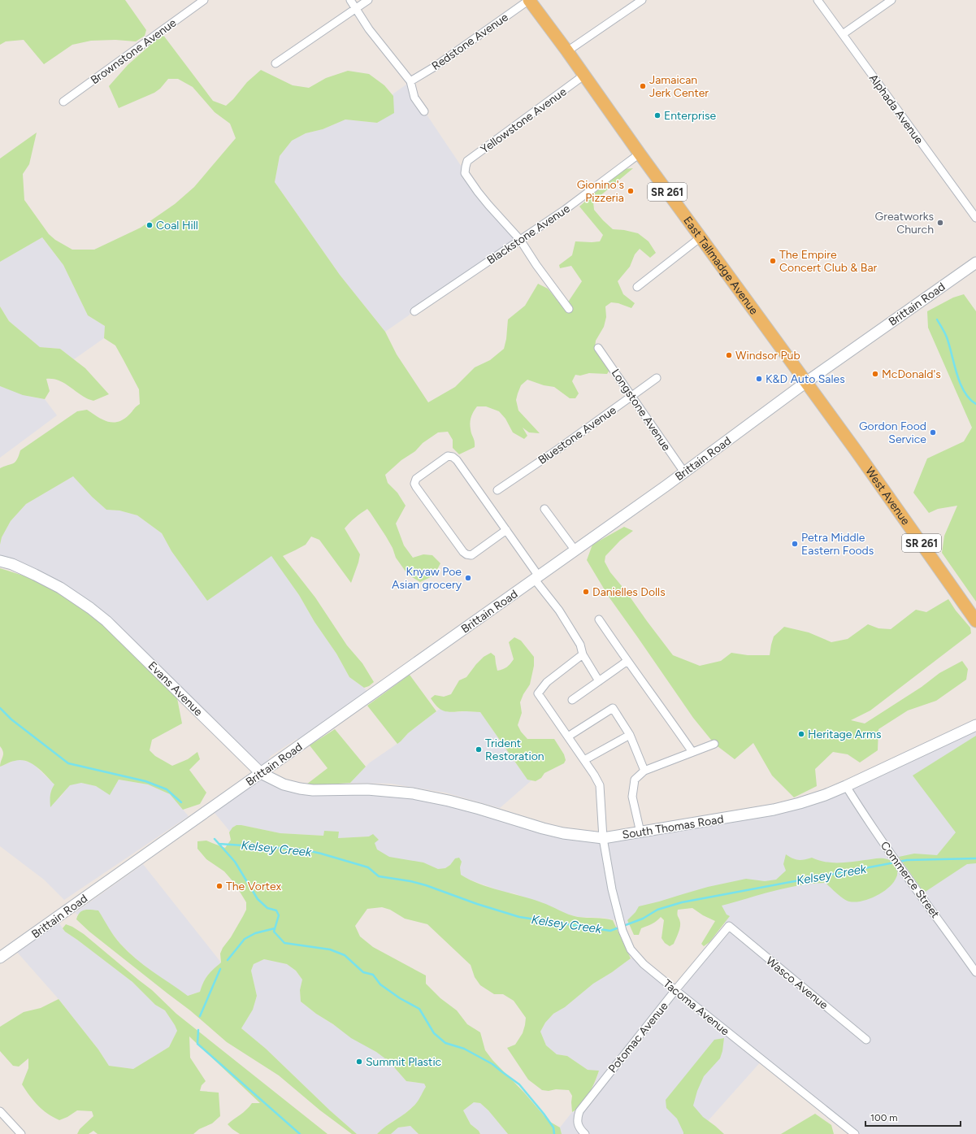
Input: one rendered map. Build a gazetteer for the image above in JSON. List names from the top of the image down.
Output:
{
  "streets": {
    "main road": [
      "SR 261",
      "East Tallmadge Avenue",
      "Brittain Road",
      "West Avenue",
      "Evans Avenue",
      "South Thomas Road"
    ],
    "street": [
      "Redstone Avenue",
      "Brownstone Avenue",
      "Alphada Avenue",
      "Yellowstone Avenue",
      "Blackstone Avenue",
      "Longstone Avenue",
      "Bluestone Avenue",
      "Commerce Street",
      "Wasco Avenue",
      "Tacoma Avenue",
      "Potomac Avenue"
    ]
  },
  "crossings": [
    ["Redstone Avenue", "East Tallmadge Avenue"],
    ["Yellowstone Avenue", "Blackstone Avenue"],
    ["Yellowstone Avenue", "East Tallmadge Avenue"],
    ["Blackstone Avenue", "East Tallmadge Avenue"],
    ["East Tallmadge Avenue", "Brittain Road"],
    ["East Tallmadge Avenue", "West Avenue"],
    ["Brittain Road", "Longstone Avenue"],
    ["Brittain Road", "Evans Avenue"],
    ["Longstone Avenue", "Bluestone Avenue"],
    ["Evans Avenue", "South Thomas Road"],
    ["South Thomas Road", "Commerce Street"],
    ["South Thomas Road", "Tacoma Avenue"],
    ["Wasco Avenue", "Potomac Avenue"],
    ["Tacoma Avenue", "Potomac Avenue"]
  ],
  "water": ["Kelsey Creek"],
  "places": [
    "Jamaican Jerk Center",
    "Enterprise",
    "Gionino's Pizzeria",
    "Greatworks Church",
    "Coal Hill",
    "The Empire Concert Club & Bar",
    "Windsor Pub",
    "McDonald's",
    "K&D Auto Sales",
    "Gordon Food Service",
    "Petra Middle Eastern Foods",
    "Knyaw Poe Asian grocery",
    "Danielles Dolls",
    "Heritage Arms",
    "Trident Restoration",
    "The Vortex",
    "Summit Plastic"
  ],
  "scale_bar": "100 m"
}
